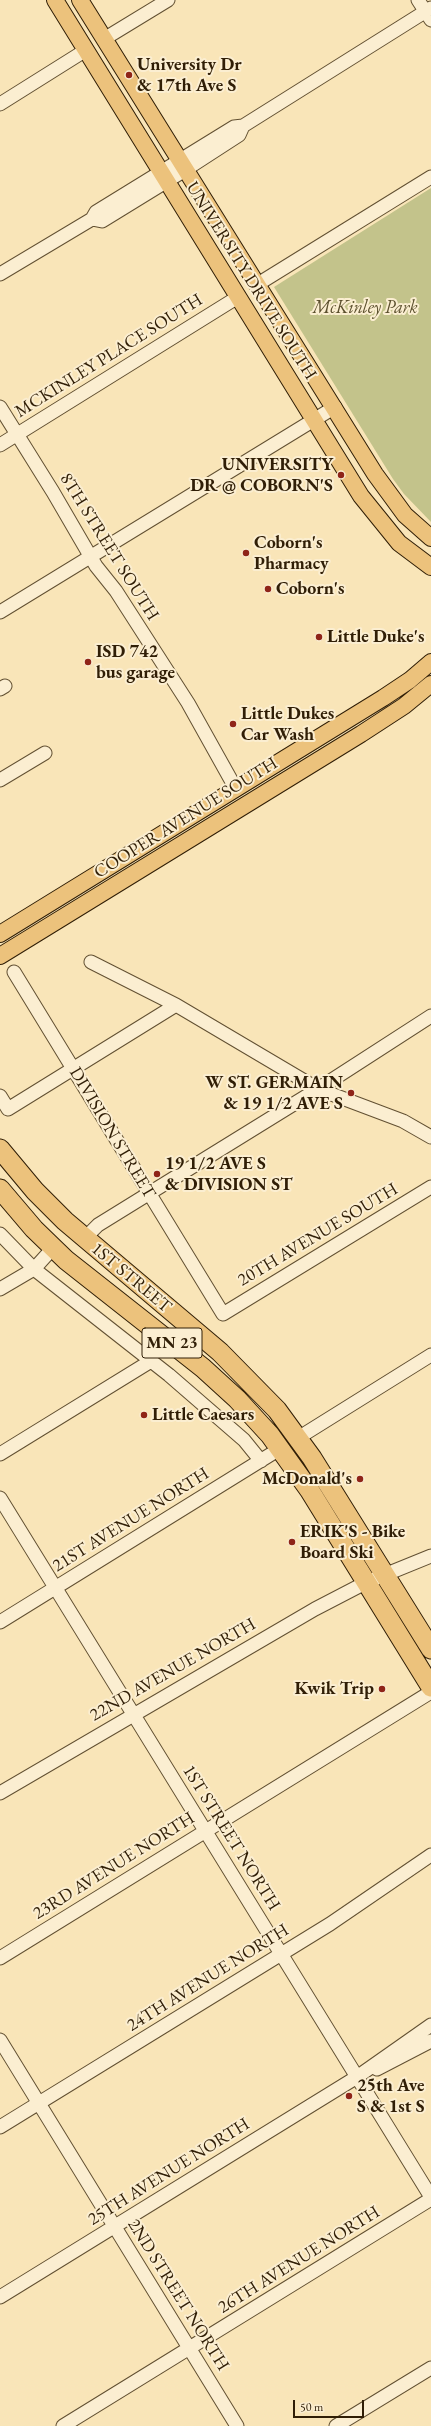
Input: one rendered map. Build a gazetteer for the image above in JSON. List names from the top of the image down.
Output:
{
  "streets": {
    "highway": ["1ST STREET", "MN 23"],
    "main road": ["UNIVERSITY DRIVE SOUTH", "COOPER AVENUE SOUTH"],
    "street": [
      "MCKINLEY PLACE SOUTH",
      "8TH STREET SOUTH",
      "DIVISION STREET",
      "20TH AVENUE SOUTH",
      "21ST AVENUE NORTH",
      "22ND AVENUE NORTH",
      "1ST STREET NORTH",
      "23RD AVENUE NORTH",
      "24TH AVENUE NORTH",
      "25TH AVENUE NORTH",
      "26TH AVENUE NORTH",
      "2ND STREET NORTH"
    ]
  },
  "crossings": [
    ["UNIVERSITY DRIVE SOUTH", "MCKINLEY PLACE SOUTH"],
    ["MCKINLEY PLACE SOUTH", "8TH STREET SOUTH"],
    ["DIVISION STREET", "20TH AVENUE SOUTH"],
    ["1ST STREET", "MN 23"],
    ["1ST STREET", "21ST AVENUE NORTH"],
    ["MN 23", "21ST AVENUE NORTH"],
    ["MN 23", "22ND AVENUE NORTH"],
    ["21ST AVENUE NORTH", "1ST STREET NORTH"],
    ["22ND AVENUE NORTH", "1ST STREET NORTH"],
    ["1ST STREET NORTH", "23RD AVENUE NORTH"],
    ["1ST STREET NORTH", "24TH AVENUE NORTH"],
    ["1ST STREET NORTH", "25TH AVENUE NORTH"],
    ["1ST STREET NORTH", "26TH AVENUE NORTH"],
    ["24TH AVENUE NORTH", "2ND STREET NORTH"],
    ["25TH AVENUE NORTH", "2ND STREET NORTH"],
    ["26TH AVENUE NORTH", "2ND STREET NORTH"]
  ],
  "parks": ["McKinley Park"],
  "places": [
    "University Dr & 17th Ave S",
    "UNIVERSITY DR @ COBORN'S",
    "Coborn's Pharmacy",
    "Coborn's",
    "Little Duke's",
    "ISD 742 bus garage",
    "Little Dukes Car Wash",
    "W ST. GERMAIN & 19 1/2 AVE S",
    "19 1/2 AVE S & DIVISION ST",
    "Little Caesars",
    "McDonald's",
    "ERIK'S - Bike Board Ski",
    "Kwik Trip",
    "25th Ave S & 1st S"
  ],
  "scale_bar": "50 m"
}
